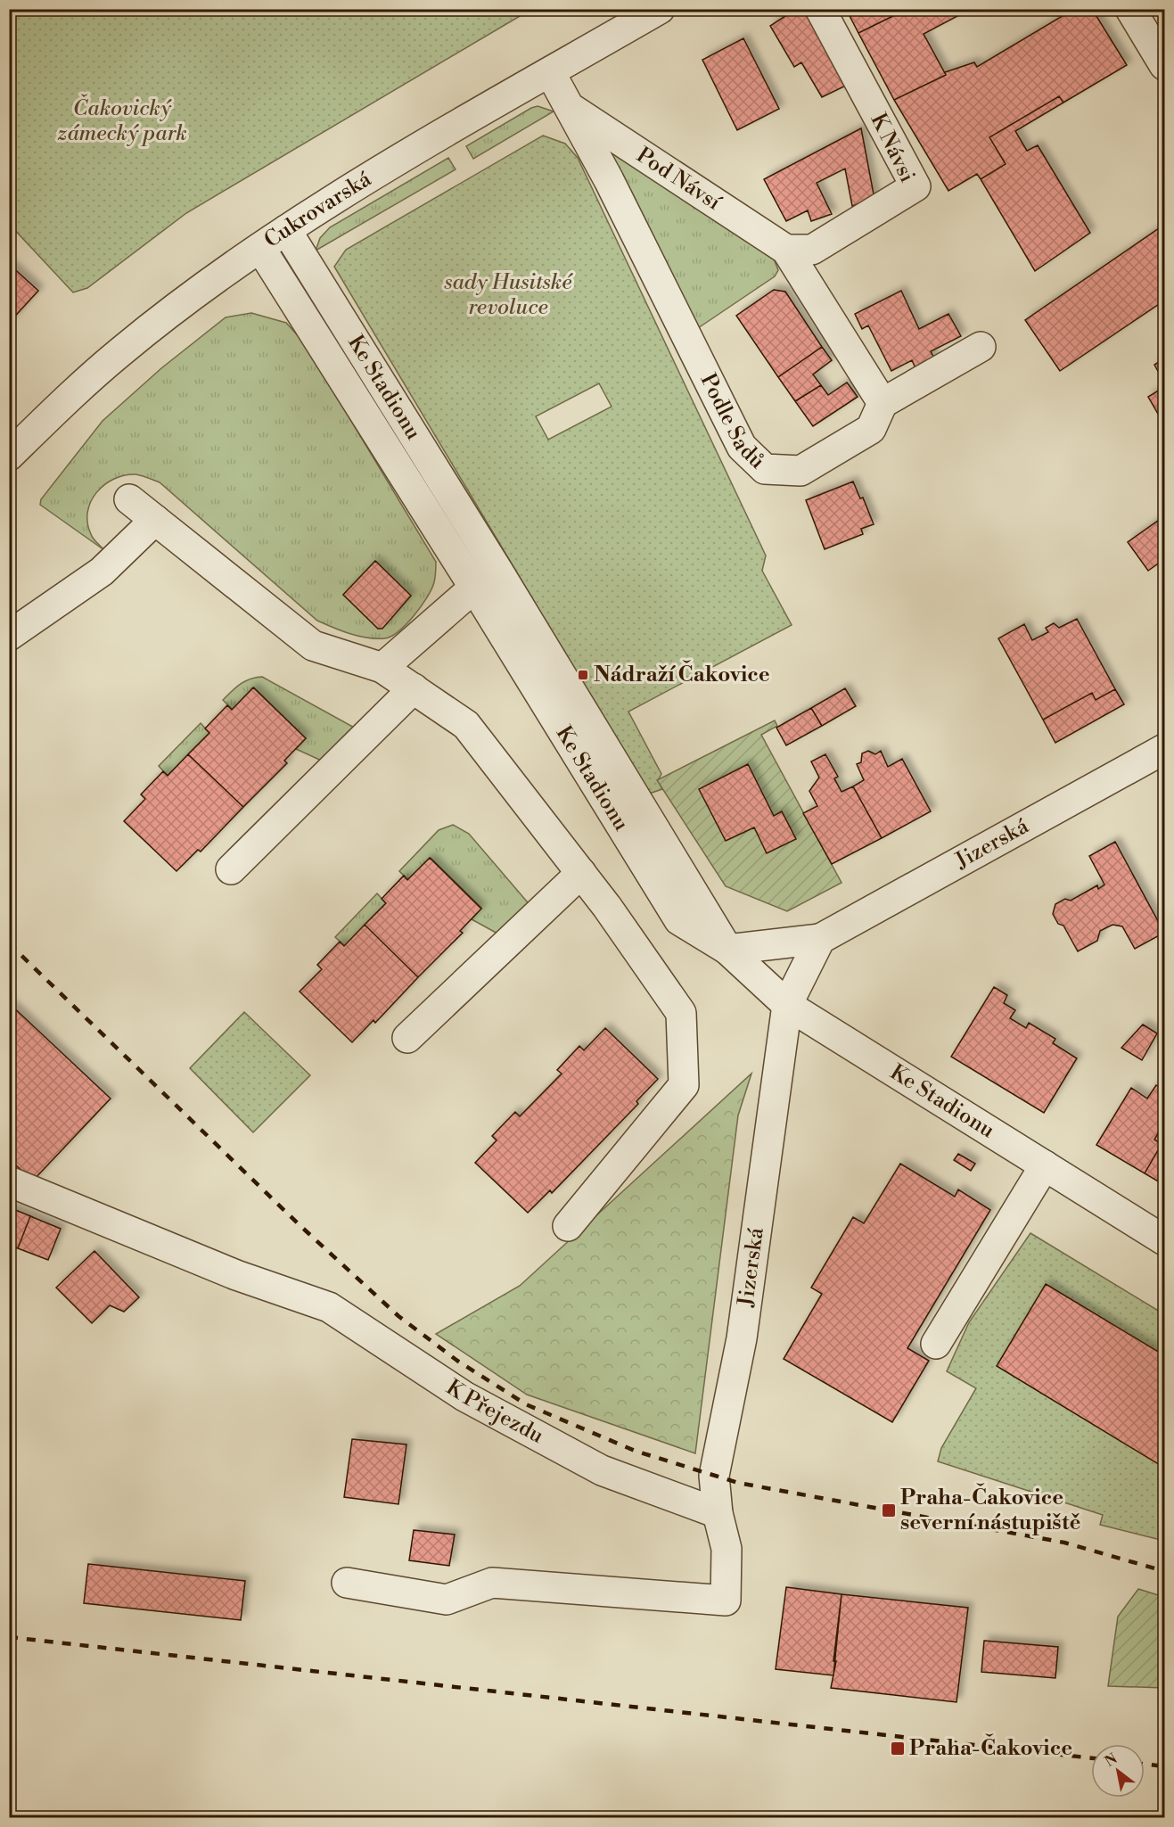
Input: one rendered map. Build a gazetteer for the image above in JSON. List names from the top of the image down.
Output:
{
  "streets": {
    "street": [
      "K Návsi",
      "Pod Návsí",
      "Cukrovarská",
      "Ke Stadionu",
      "Podle Sadů",
      "Jizerská",
      "K Přejezdu"
    ]
  },
  "crossings": [
    ["K Návsi", "Pod Návsí"],
    ["Pod Návsí", "Podle Sadů"],
    ["Cukrovarská", "Ke Stadionu"],
    ["Cukrovarská", "Podle Sadů"],
    ["Ke Stadionu", "Jizerská"],
    ["Jizerská", "K Přejezdu"]
  ],
  "parks": ["Čakovický zámecký park", "sady Husitské revoluce"],
  "places": {
    "transit": ["Nádraží Čakovice", "Praha-Čakovice severní nástupiště", "Praha-Čakovice"]
  },
  "north": "top left"
}
